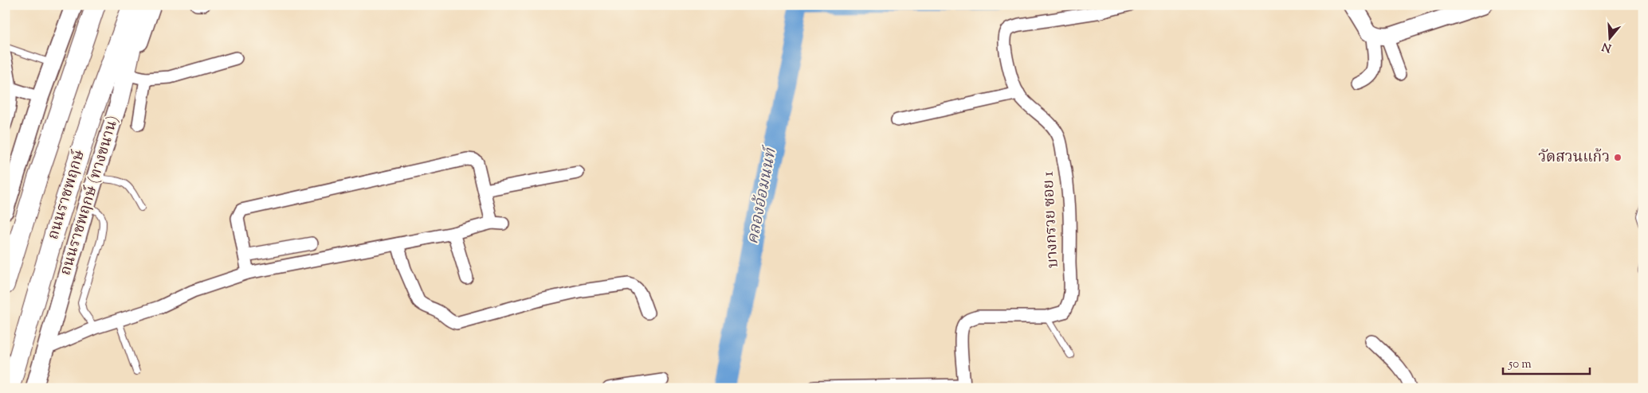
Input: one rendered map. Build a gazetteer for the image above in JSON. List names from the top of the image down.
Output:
{
  "streets": {
    "main road": ["ถนนราชพฤกษ์", "ถนนราชพฤกษ์ (ทางขนาน)"],
    "street": ["บางกรวย ซอย 1"]
  },
  "water": ["คลองอ้อมนนท์"],
  "places": ["วัดสวนแก้ว"],
  "scale_bar": "50 m",
  "north": "bottom"
}
